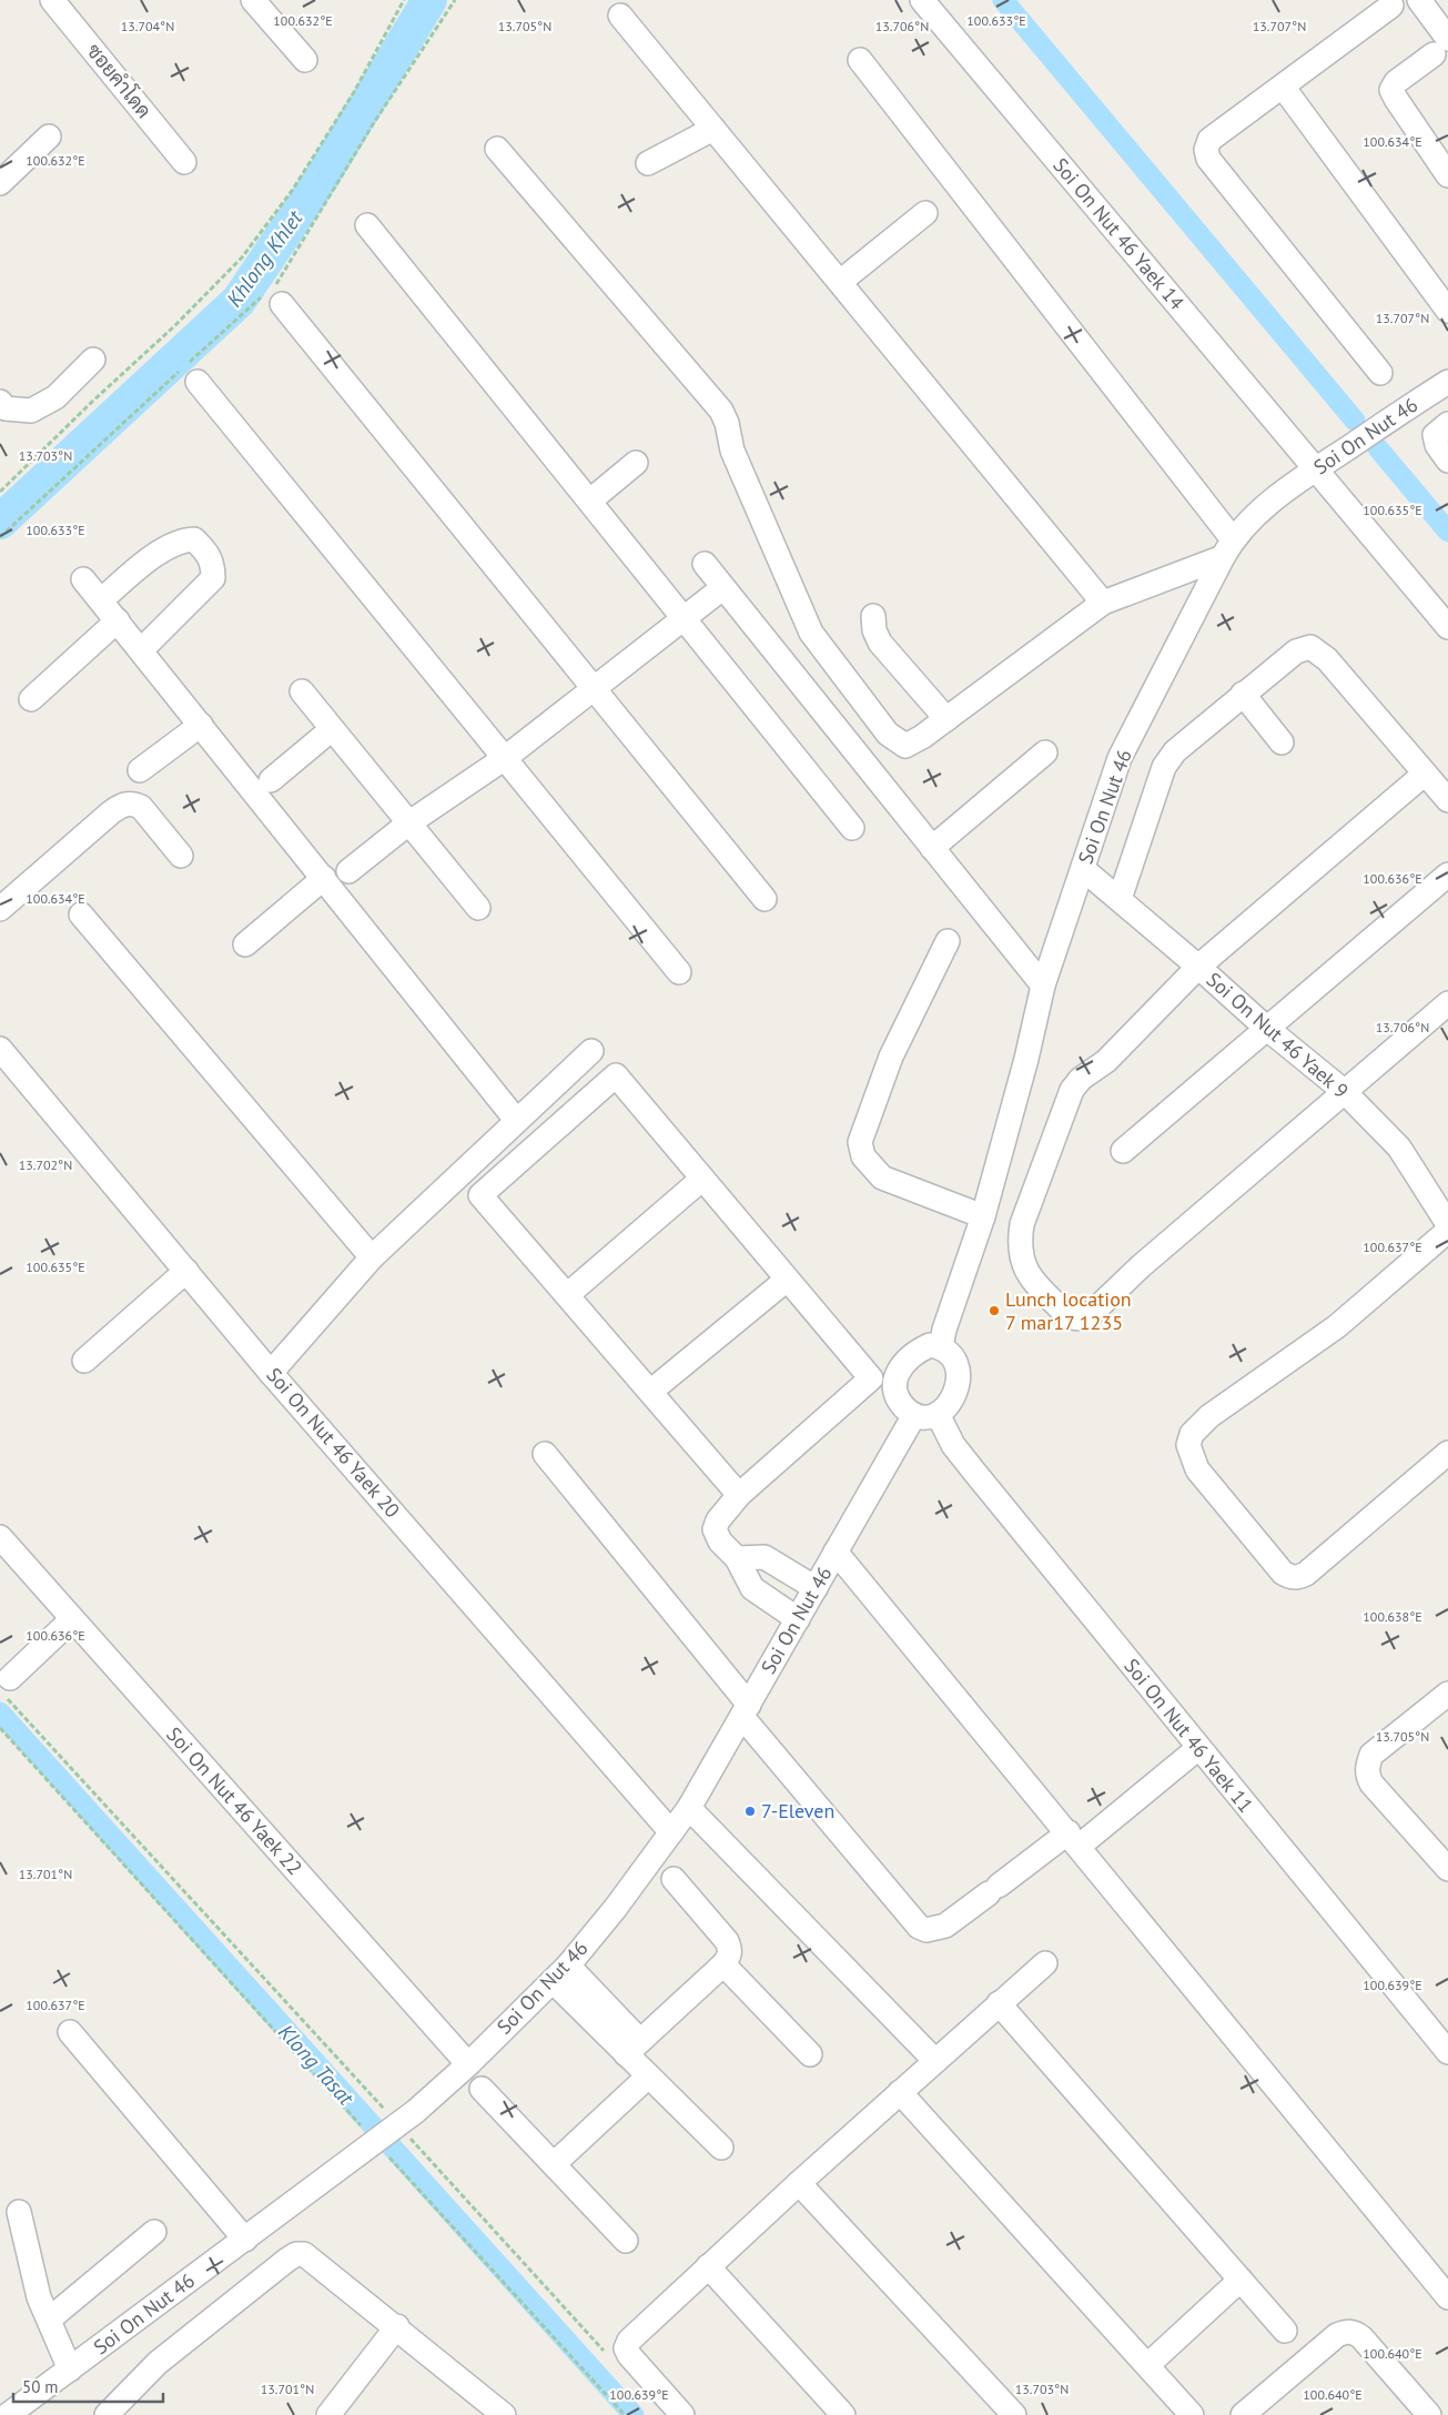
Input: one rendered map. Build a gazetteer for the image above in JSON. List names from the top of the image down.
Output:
{
  "streets": {
    "street": [
      "ซอยคำโดด",
      "Soi On Nut 46 Yaek 14",
      "Soi On Nut 46",
      "Soi On Nut 46 Yaek 9",
      "Soi On Nut 46 Yaek 20",
      "Soi On Nut 46 Yaek 11",
      "Soi On Nut 46 Yaek 22"
    ]
  },
  "crossings": [
    ["Soi On Nut 46 Yaek 14", "Soi On Nut 46"],
    ["Soi On Nut 46", "Soi On Nut 46 Yaek 9"],
    ["Soi On Nut 46", "Soi On Nut 46 Yaek 20"],
    ["Soi On Nut 46", "Soi On Nut 46 Yaek 11"],
    ["Soi On Nut 46", "Soi On Nut 46 Yaek 22"]
  ],
  "water": ["Khlong Khlet", "Klong Tasat"],
  "places": ["Lunch location 7 mar17 1235", "7-Eleven"],
  "scale_bar": "50 m",
  "coordinates": [
    "100.632°E",
    "100.633°E",
    "13.704°N",
    "13.705°N",
    "13.706°N",
    "13.707°N",
    "100.634°E",
    "13.703°N",
    "100.635°E",
    "100.636°E",
    "13.702°N",
    "100.637°E",
    "100.638°E",
    "13.701°N",
    "100.639°E",
    "100.640°E"
  ]
}
